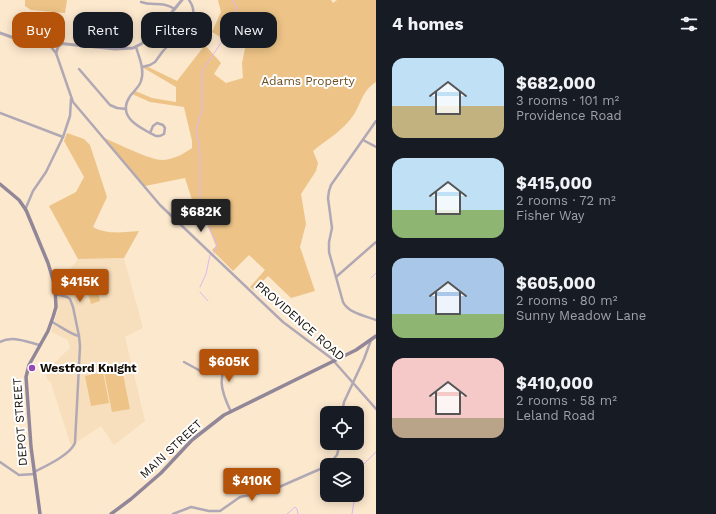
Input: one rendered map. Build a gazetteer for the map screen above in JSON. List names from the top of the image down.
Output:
{
  "streets": {
    "main road": ["DEPOT STREET", "MAIN STREET"],
    "street": ["PROVIDENCE ROAD"]
  },
  "crossings": [
    ["PROVIDENCE ROAD", "MAIN STREET"]
  ],
  "parks": ["Adams Property"],
  "places": ["Westford Knight"],
  "page": {
    "heading": "4 homes",
    "chip": [
      "Buy",
      "Rent",
      "Filters",
      "New"
    ],
    "list": [
      {
        "name": "$682,000",
        "note": "3 rooms · 101 m² · Providence Road"
      },
      {
        "name": "$415,000",
        "note": "2 rooms · 72 m² · Fisher Way"
      },
      {
        "name": "$605,000",
        "note": "2 rooms · 80 m² · Sunny Meadow Lane"
      },
      {
        "name": "$410,000",
        "note": "2 rooms · 58 m² · Leland Road"
      }
    ],
    "price": [
      "$682K",
      "$415K",
      "$605K",
      "$410K"
    ]
  }
}
